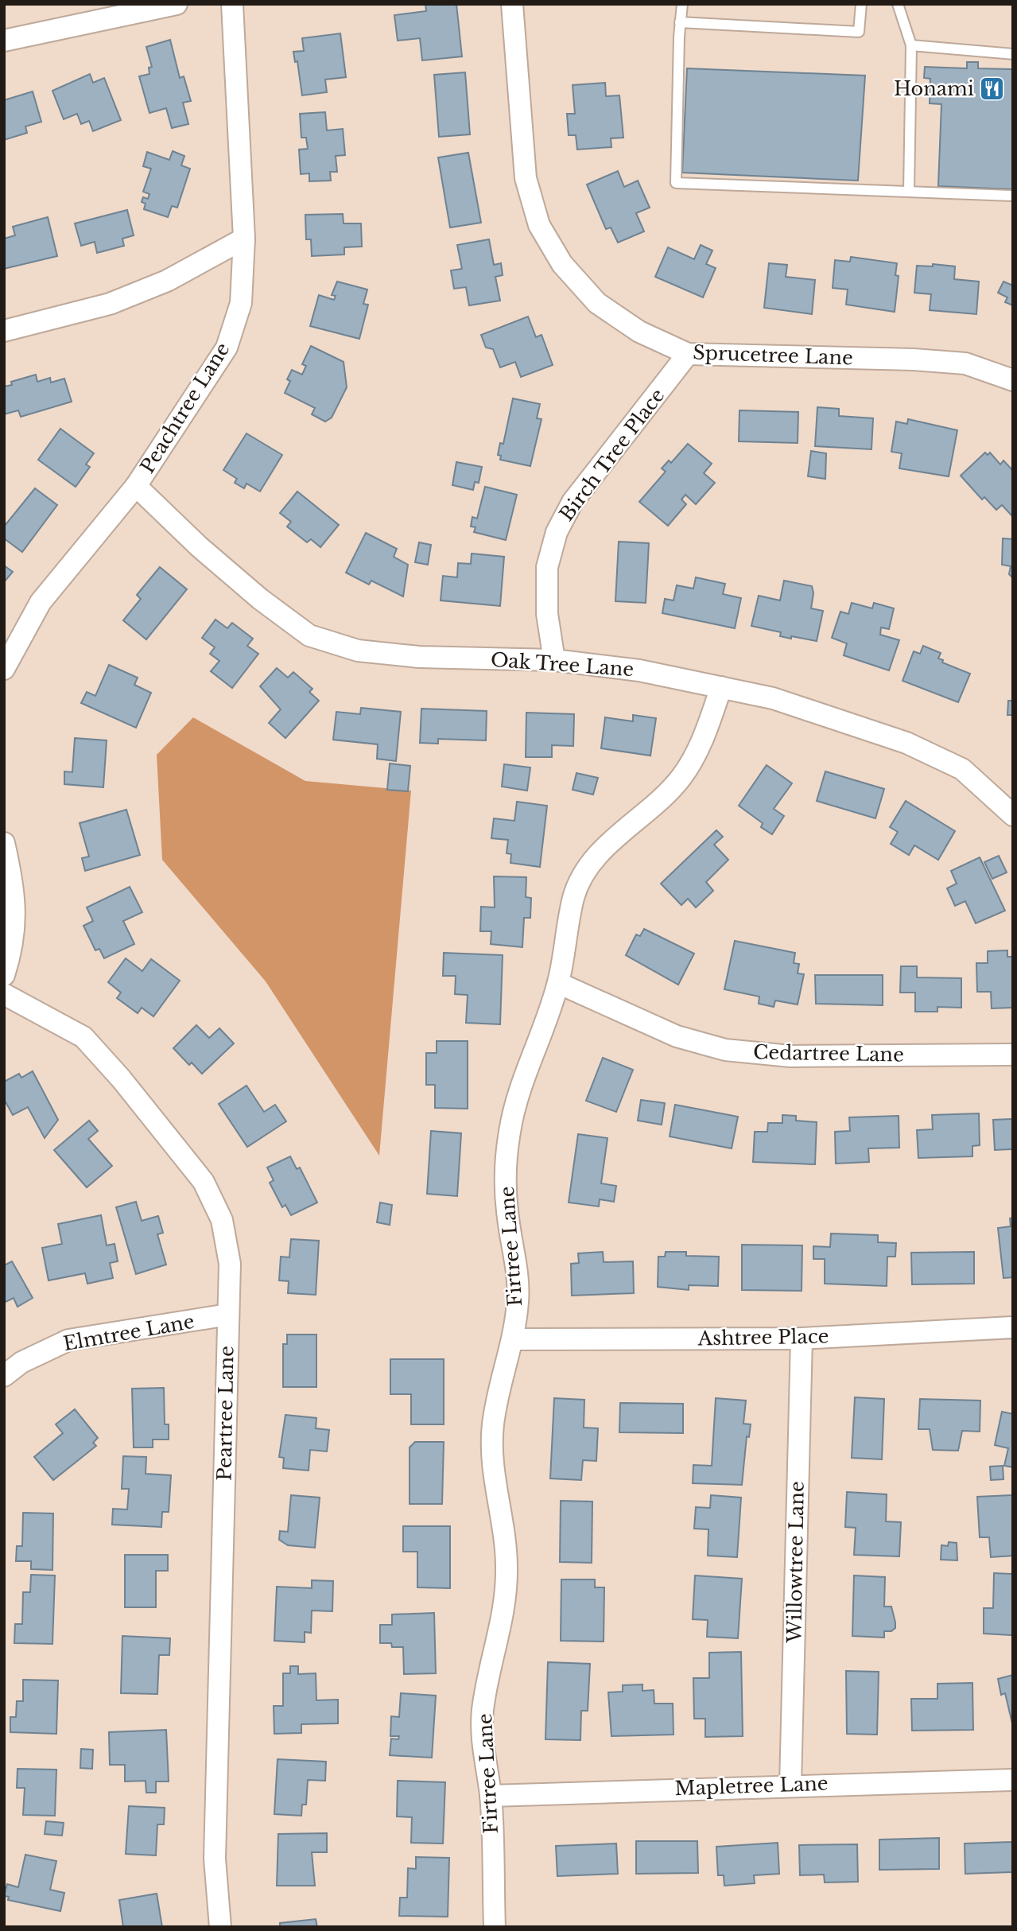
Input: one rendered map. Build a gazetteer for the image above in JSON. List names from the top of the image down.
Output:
{
  "streets": {
    "street": [
      "Sprucetree Lane",
      "Peachtree Lane",
      "Birch Tree Place",
      "Oak Tree Lane",
      "Cedartree Lane",
      "Firtree Lane",
      "Elmtree Lane",
      "Ashtree Place",
      "Peartree Lane",
      "Willowtree Lane",
      "Mapletree Lane"
    ]
  },
  "crossings": [
    ["Sprucetree Lane", "Birch Tree Place"],
    ["Peachtree Lane", "Oak Tree Lane"],
    ["Birch Tree Place", "Oak Tree Lane"],
    ["Oak Tree Lane", "Firtree Lane"],
    ["Cedartree Lane", "Firtree Lane"],
    ["Firtree Lane", "Ashtree Place"],
    ["Firtree Lane", "Mapletree Lane"],
    ["Elmtree Lane", "Peartree Lane"],
    ["Ashtree Place", "Willowtree Lane"],
    ["Willowtree Lane", "Mapletree Lane"]
  ],
  "places": {
    "restaurant": ["Honami"]
  }
}
